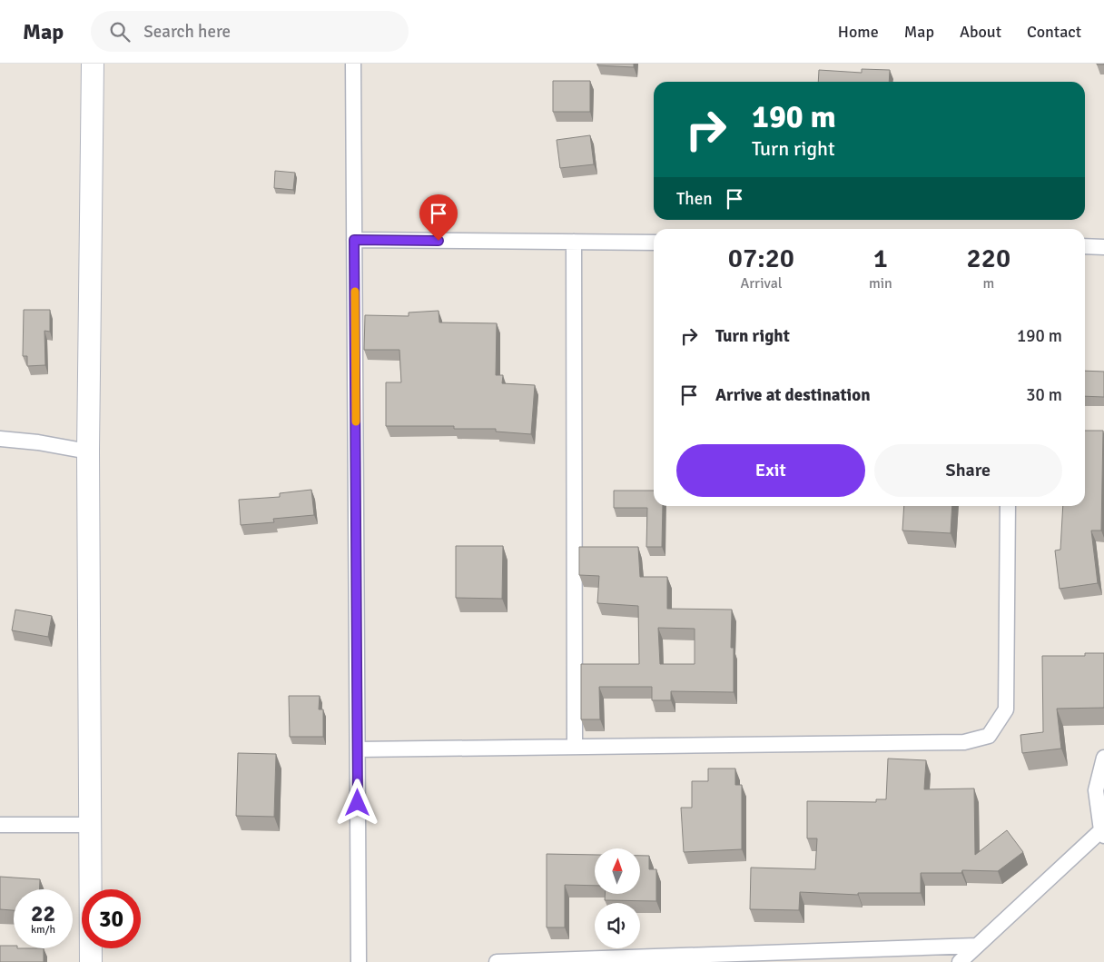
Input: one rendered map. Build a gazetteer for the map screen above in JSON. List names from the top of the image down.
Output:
{
  "north": "top",
  "page": {
    "header": "Map",
    "search": "Search here",
    "nav": [
      "Home",
      "Map",
      "About",
      "Contact"
    ],
    "turn": ["190 m", "Turn right"],
    "then": "Then",
    "eta": [
      "07:20",
      "Arrival",
      "1",
      "min",
      "220",
      "m"
    ],
    "list": [
      {
        "name": "Turn right",
        "value": "190 m"
      },
      {
        "name": "Arrive at destination",
        "value": "30 m"
      }
    ],
    "buttons": ["Exit", "Share"],
    "speed": "22 km/h",
    "limit": "30"
  }
}
